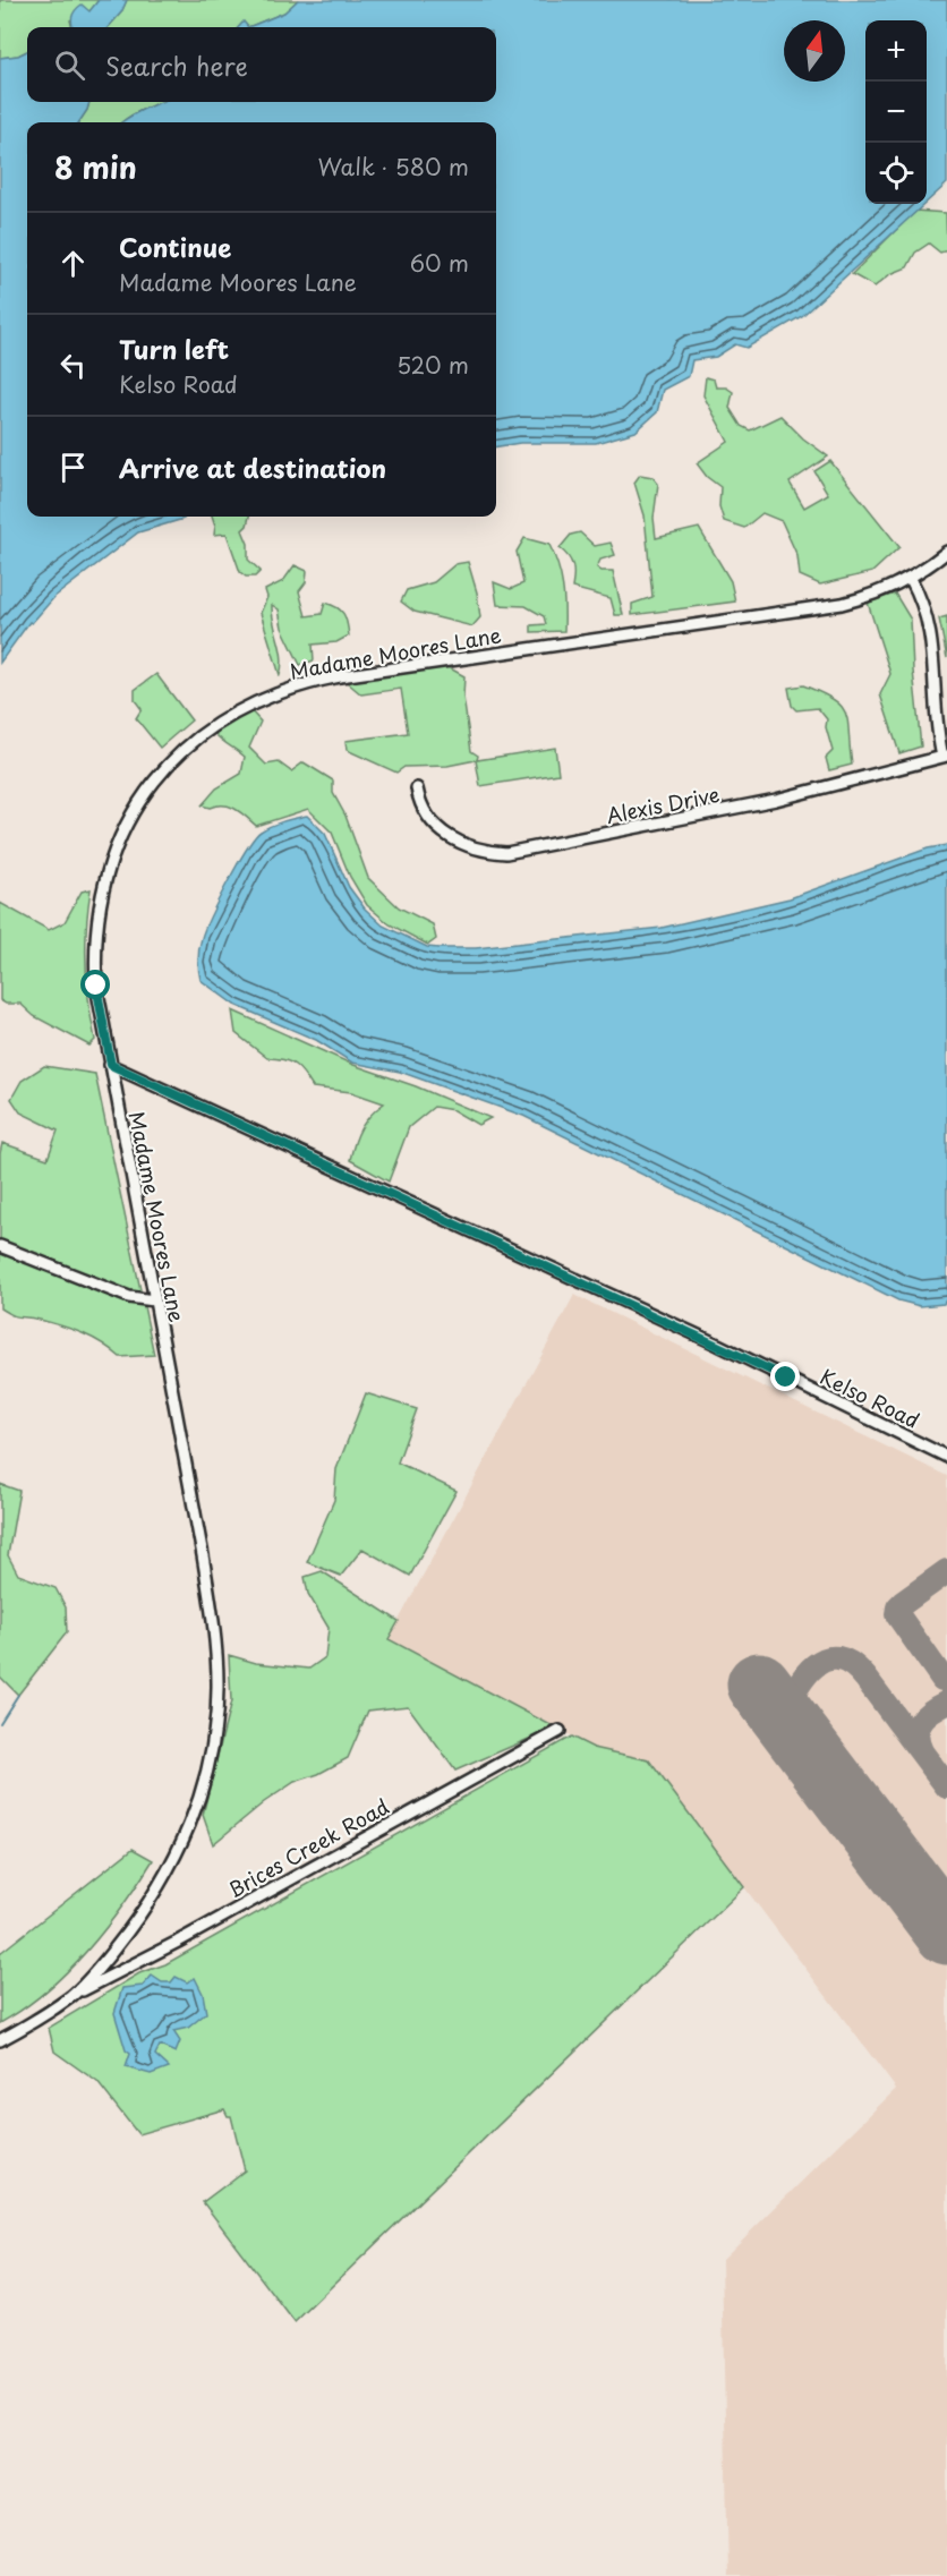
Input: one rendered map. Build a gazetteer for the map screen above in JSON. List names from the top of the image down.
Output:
{
  "streets": {
    "street": [
      "Madame Moores Lane",
      "Alexis Drive",
      "Kelso Road",
      "Brices Creek Road"
    ]
  },
  "crossings": [
    ["Madame Moores Lane", "Alexis Drive"],
    ["Madame Moores Lane", "Kelso Road"],
    ["Madame Moores Lane", "Brices Creek Road"]
  ],
  "north": "top",
  "page": {
    "map_buttons": ["+", "−"],
    "search": "Search here",
    "heading": ["8 min", "Walk · 580 m"],
    "list": [
      ["Continue", "Madame Moores Lane", "60 m"],
      ["Turn left", "Kelso Road", "520 m"],
      "Arrive at destination"
    ]
  }
}
